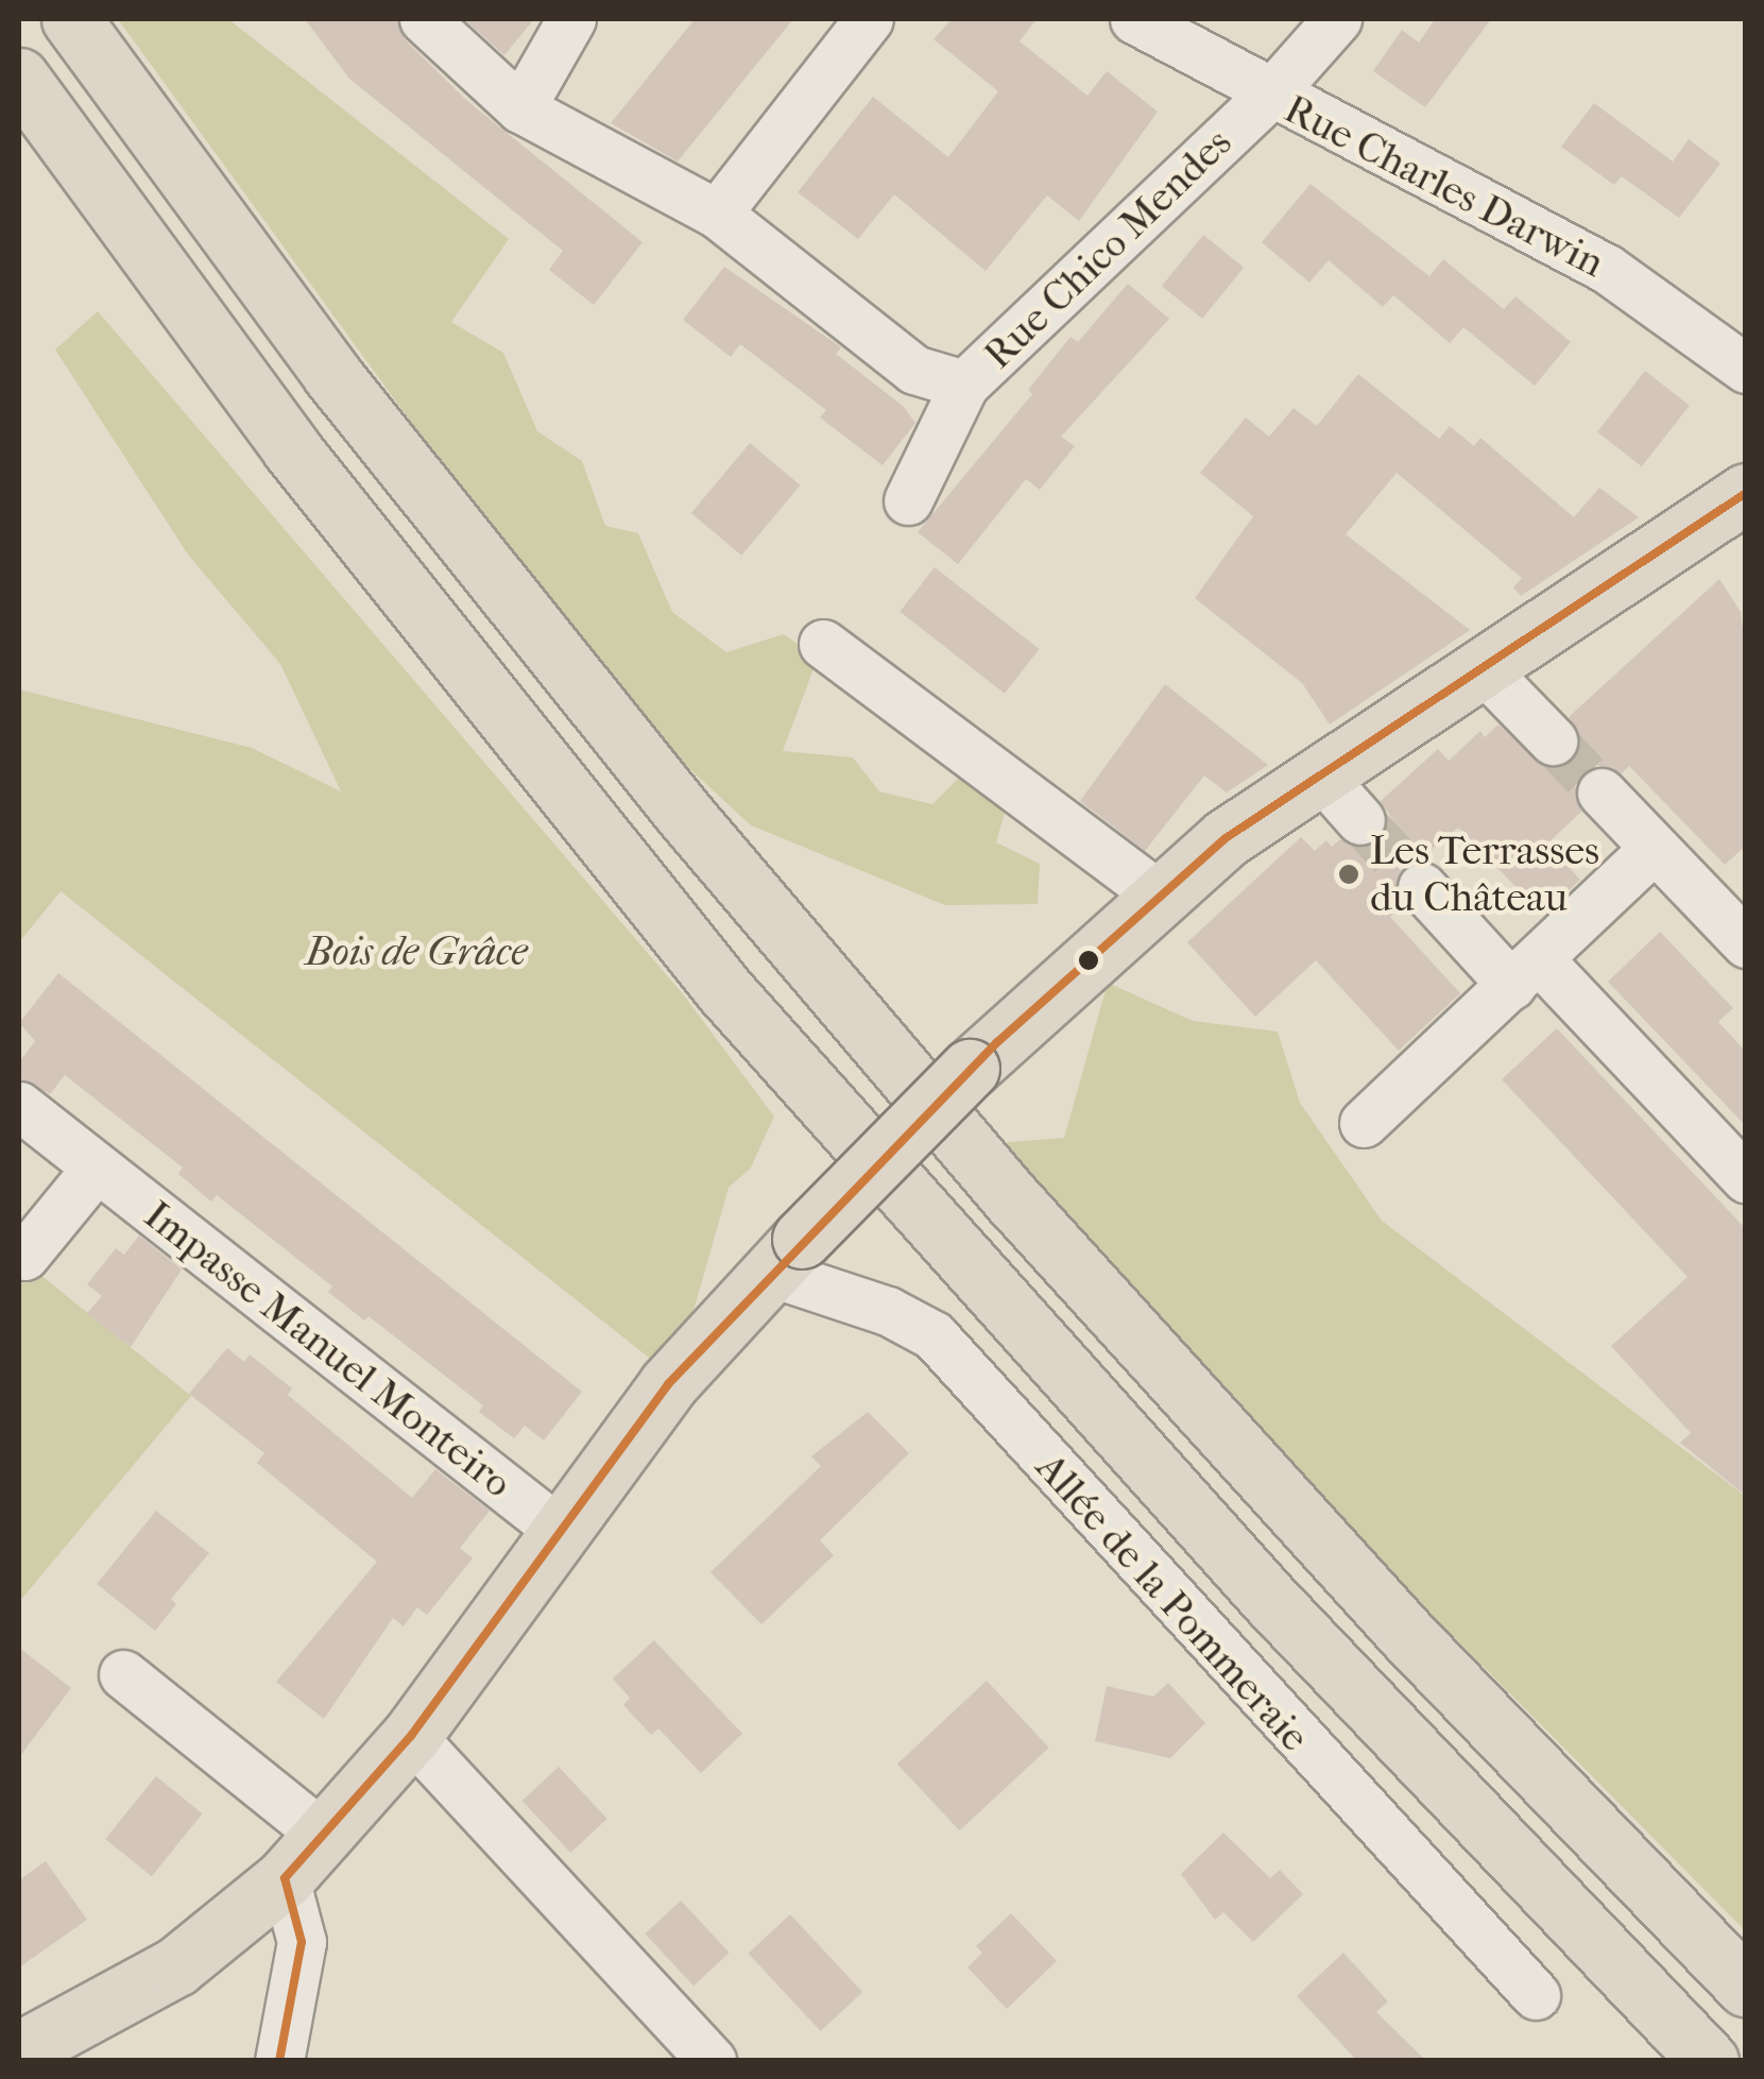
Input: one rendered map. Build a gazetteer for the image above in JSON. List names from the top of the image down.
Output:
{
  "streets": {
    "street": [
      "Rue Charles Darwin",
      "Rue Chico Mendes",
      "Impasse Manuel Monteiro",
      "Allée de la Pommeraie"
    ]
  },
  "crossings": [
    ["Rue Charles Darwin", "Rue Chico Mendes"]
  ],
  "parks": ["Bois de Grâce"],
  "places": ["Les Terrasses du Château"]
}
